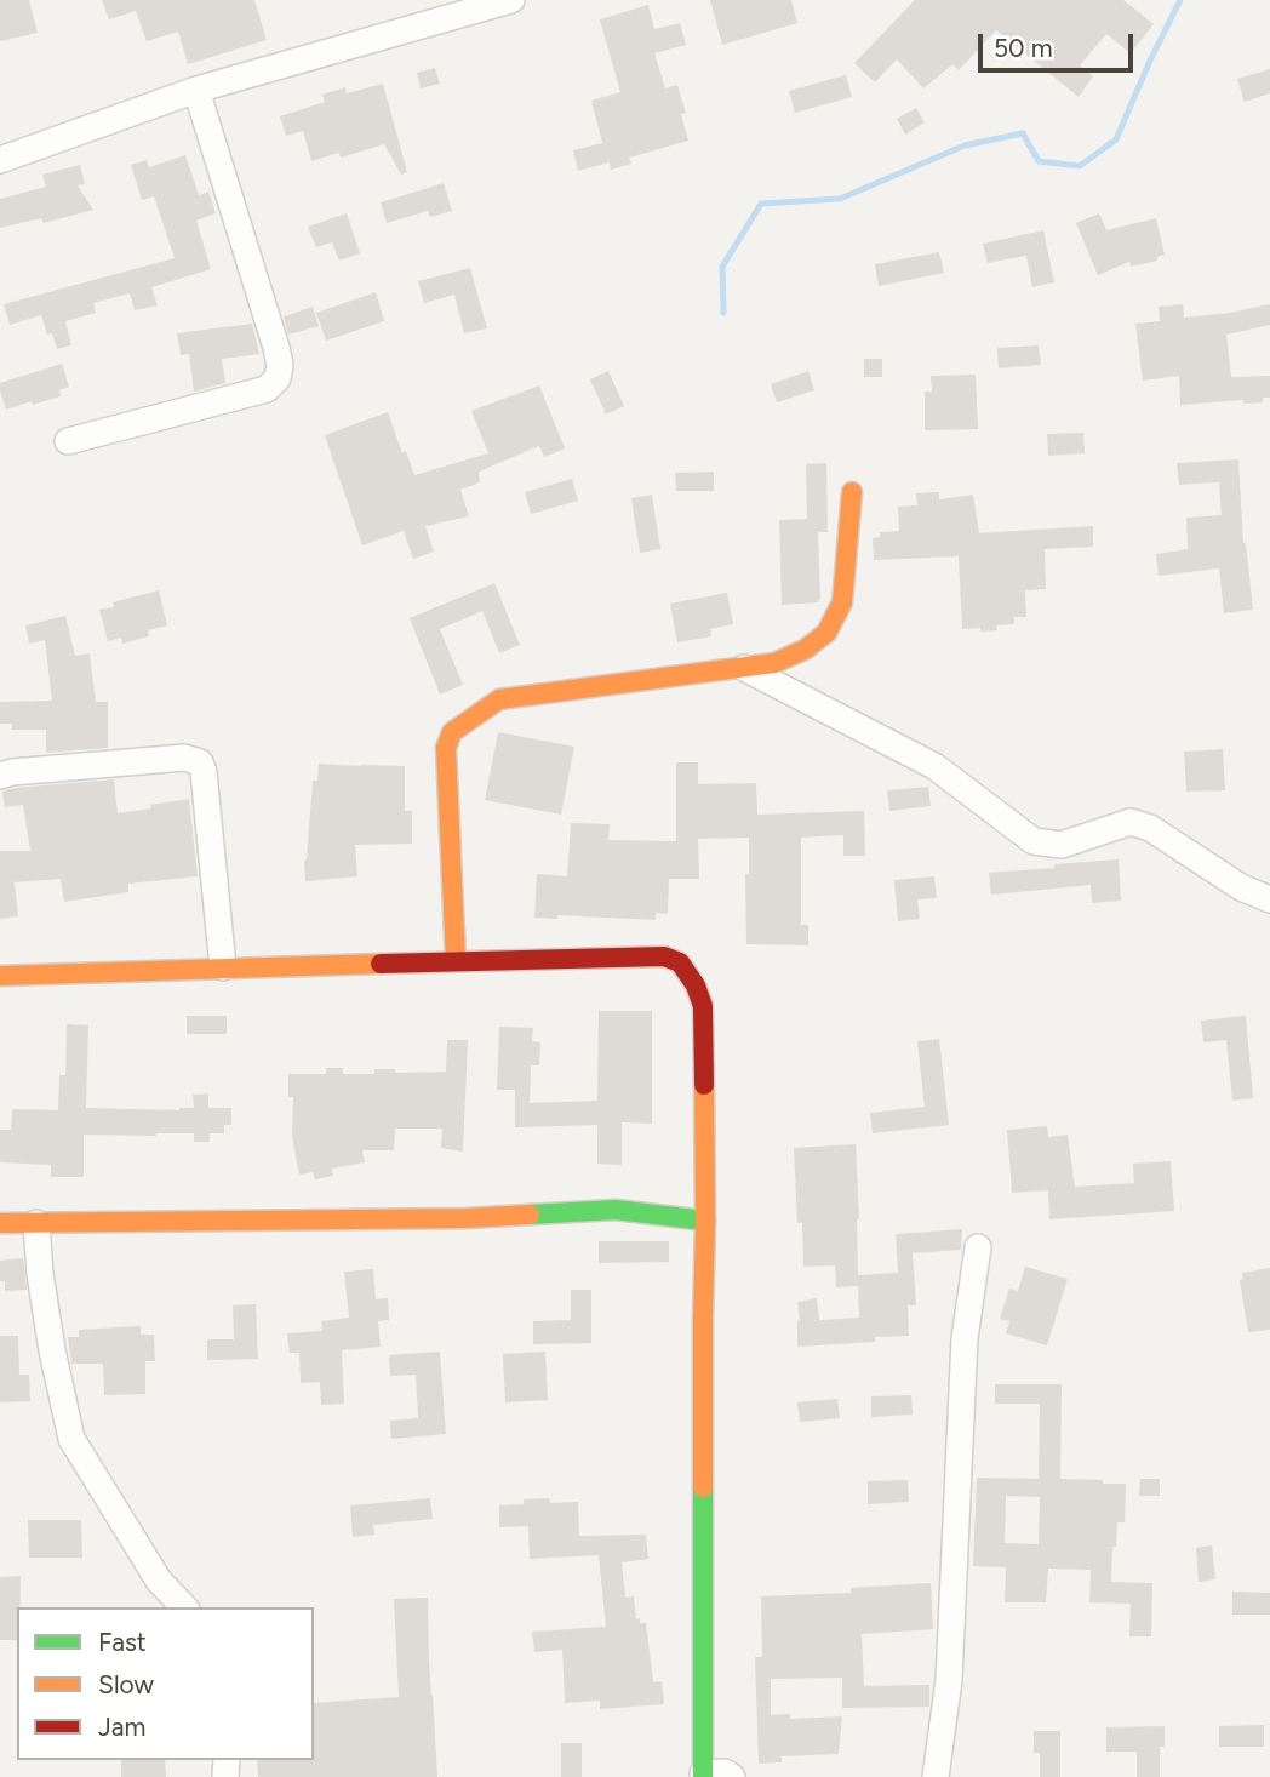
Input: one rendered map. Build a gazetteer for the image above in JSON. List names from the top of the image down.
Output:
{
  "legend": ["Fast", "Slow", "Jam"],
  "scale_bar": "50 m"
}
